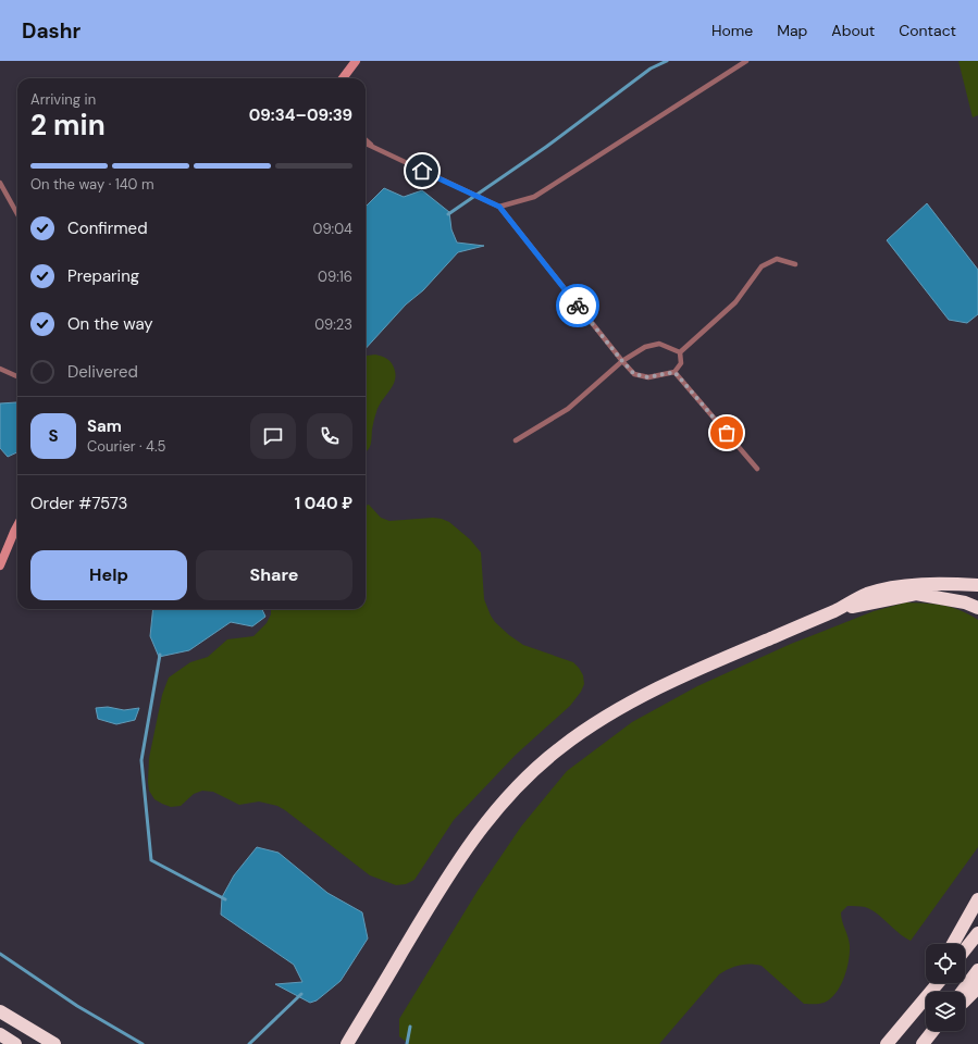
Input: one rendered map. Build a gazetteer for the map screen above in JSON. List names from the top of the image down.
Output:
{
  "page": {
    "header": "Dashr",
    "nav": [
      "Home",
      "Map",
      "About",
      "Contact"
    ],
    "heading": ["2 min", "Arriving in", "09:34–09:39"],
    "panel": [
      "Sam",
      "Courier · 4.5",
      "Order #7573",
      "1 040 ₽"
    ],
    "bar": "On the way · 140 m",
    "list": [
      ["Confirmed", "09:04"],
      ["Preparing", "09:16"],
      ["On the way", "09:23"],
      "Delivered"
    ],
    "round": "S",
    "buttons": ["Help", "Share"]
  }
}
